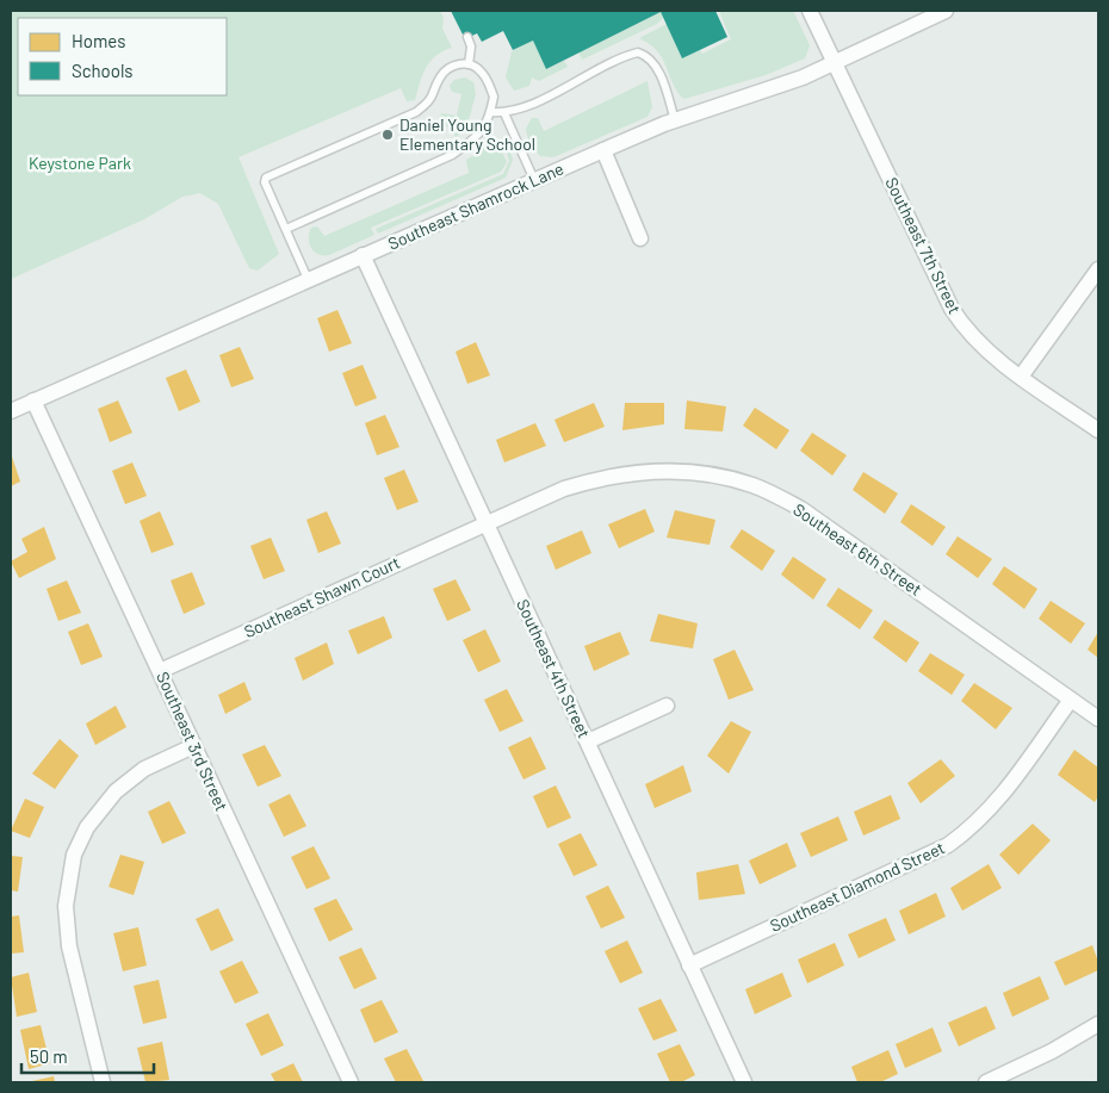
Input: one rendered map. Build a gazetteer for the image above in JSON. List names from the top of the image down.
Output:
{
  "streets": {
    "street": [
      "Southeast Shamrock Lane",
      "Southeast 7th Street",
      "Southeast 6th Street",
      "Southeast Shawn Court",
      "Southeast 4th Street",
      "Southeast 3rd Street",
      "Southeast Diamond Street"
    ]
  },
  "crossings": [
    ["Southeast Shamrock Lane", "Southeast 7th Street"],
    ["Southeast Shamrock Lane", "Southeast 4th Street"],
    ["Southeast Shamrock Lane", "Southeast 3rd Street"],
    ["Southeast 6th Street", "Southeast Shawn Court"],
    ["Southeast 6th Street", "Southeast 4th Street"],
    ["Southeast 6th Street", "Southeast Diamond Street"],
    ["Southeast Shawn Court", "Southeast 4th Street"],
    ["Southeast Shawn Court", "Southeast 3rd Street"],
    ["Southeast 4th Street", "Southeast Diamond Street"]
  ],
  "parks": ["Keystone Park"],
  "places": ["Daniel Young Elementary School"],
  "legend": ["Homes", "Schools"],
  "scale_bar": "50 m"
}
